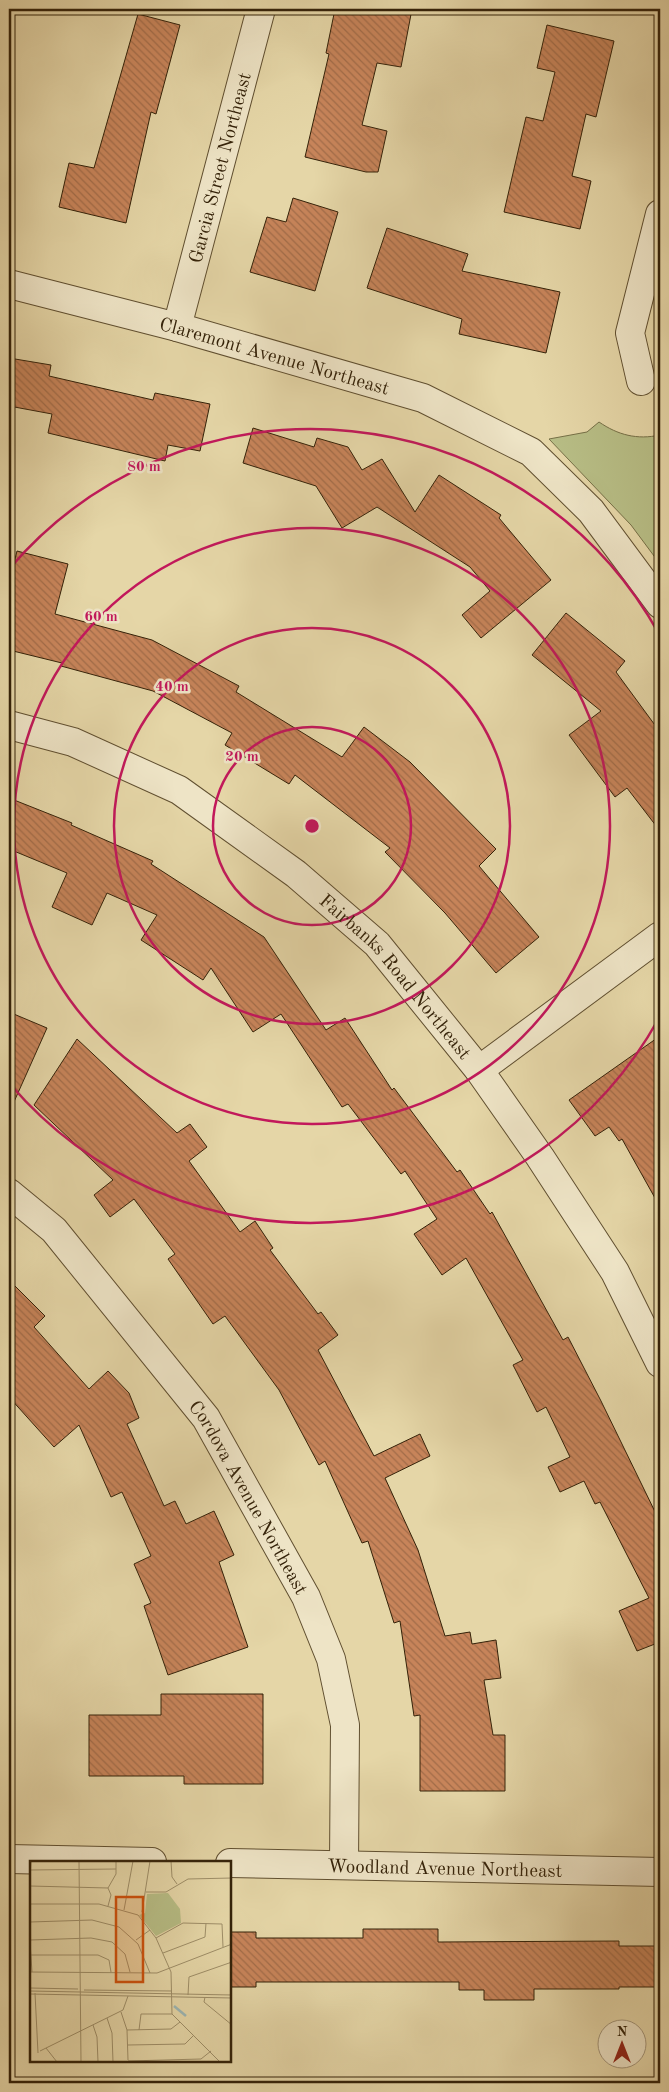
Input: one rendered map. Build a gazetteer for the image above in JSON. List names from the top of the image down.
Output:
{
  "streets": {
    "street": [
      "Garcia Street Northeast",
      "Claremont Avenue Northeast",
      "Fairbanks Road Northeast",
      "Cordova Avenue Northeast",
      "Woodland Avenue Northeast"
    ]
  },
  "crossings": [
    ["Garcia Street Northeast", "Claremont Avenue Northeast"],
    ["Cordova Avenue Northeast", "Woodland Avenue Northeast"]
  ],
  "north": "top",
  "rings": [
    "80 m",
    "60 m",
    "40 m",
    "20 m"
  ]
}
